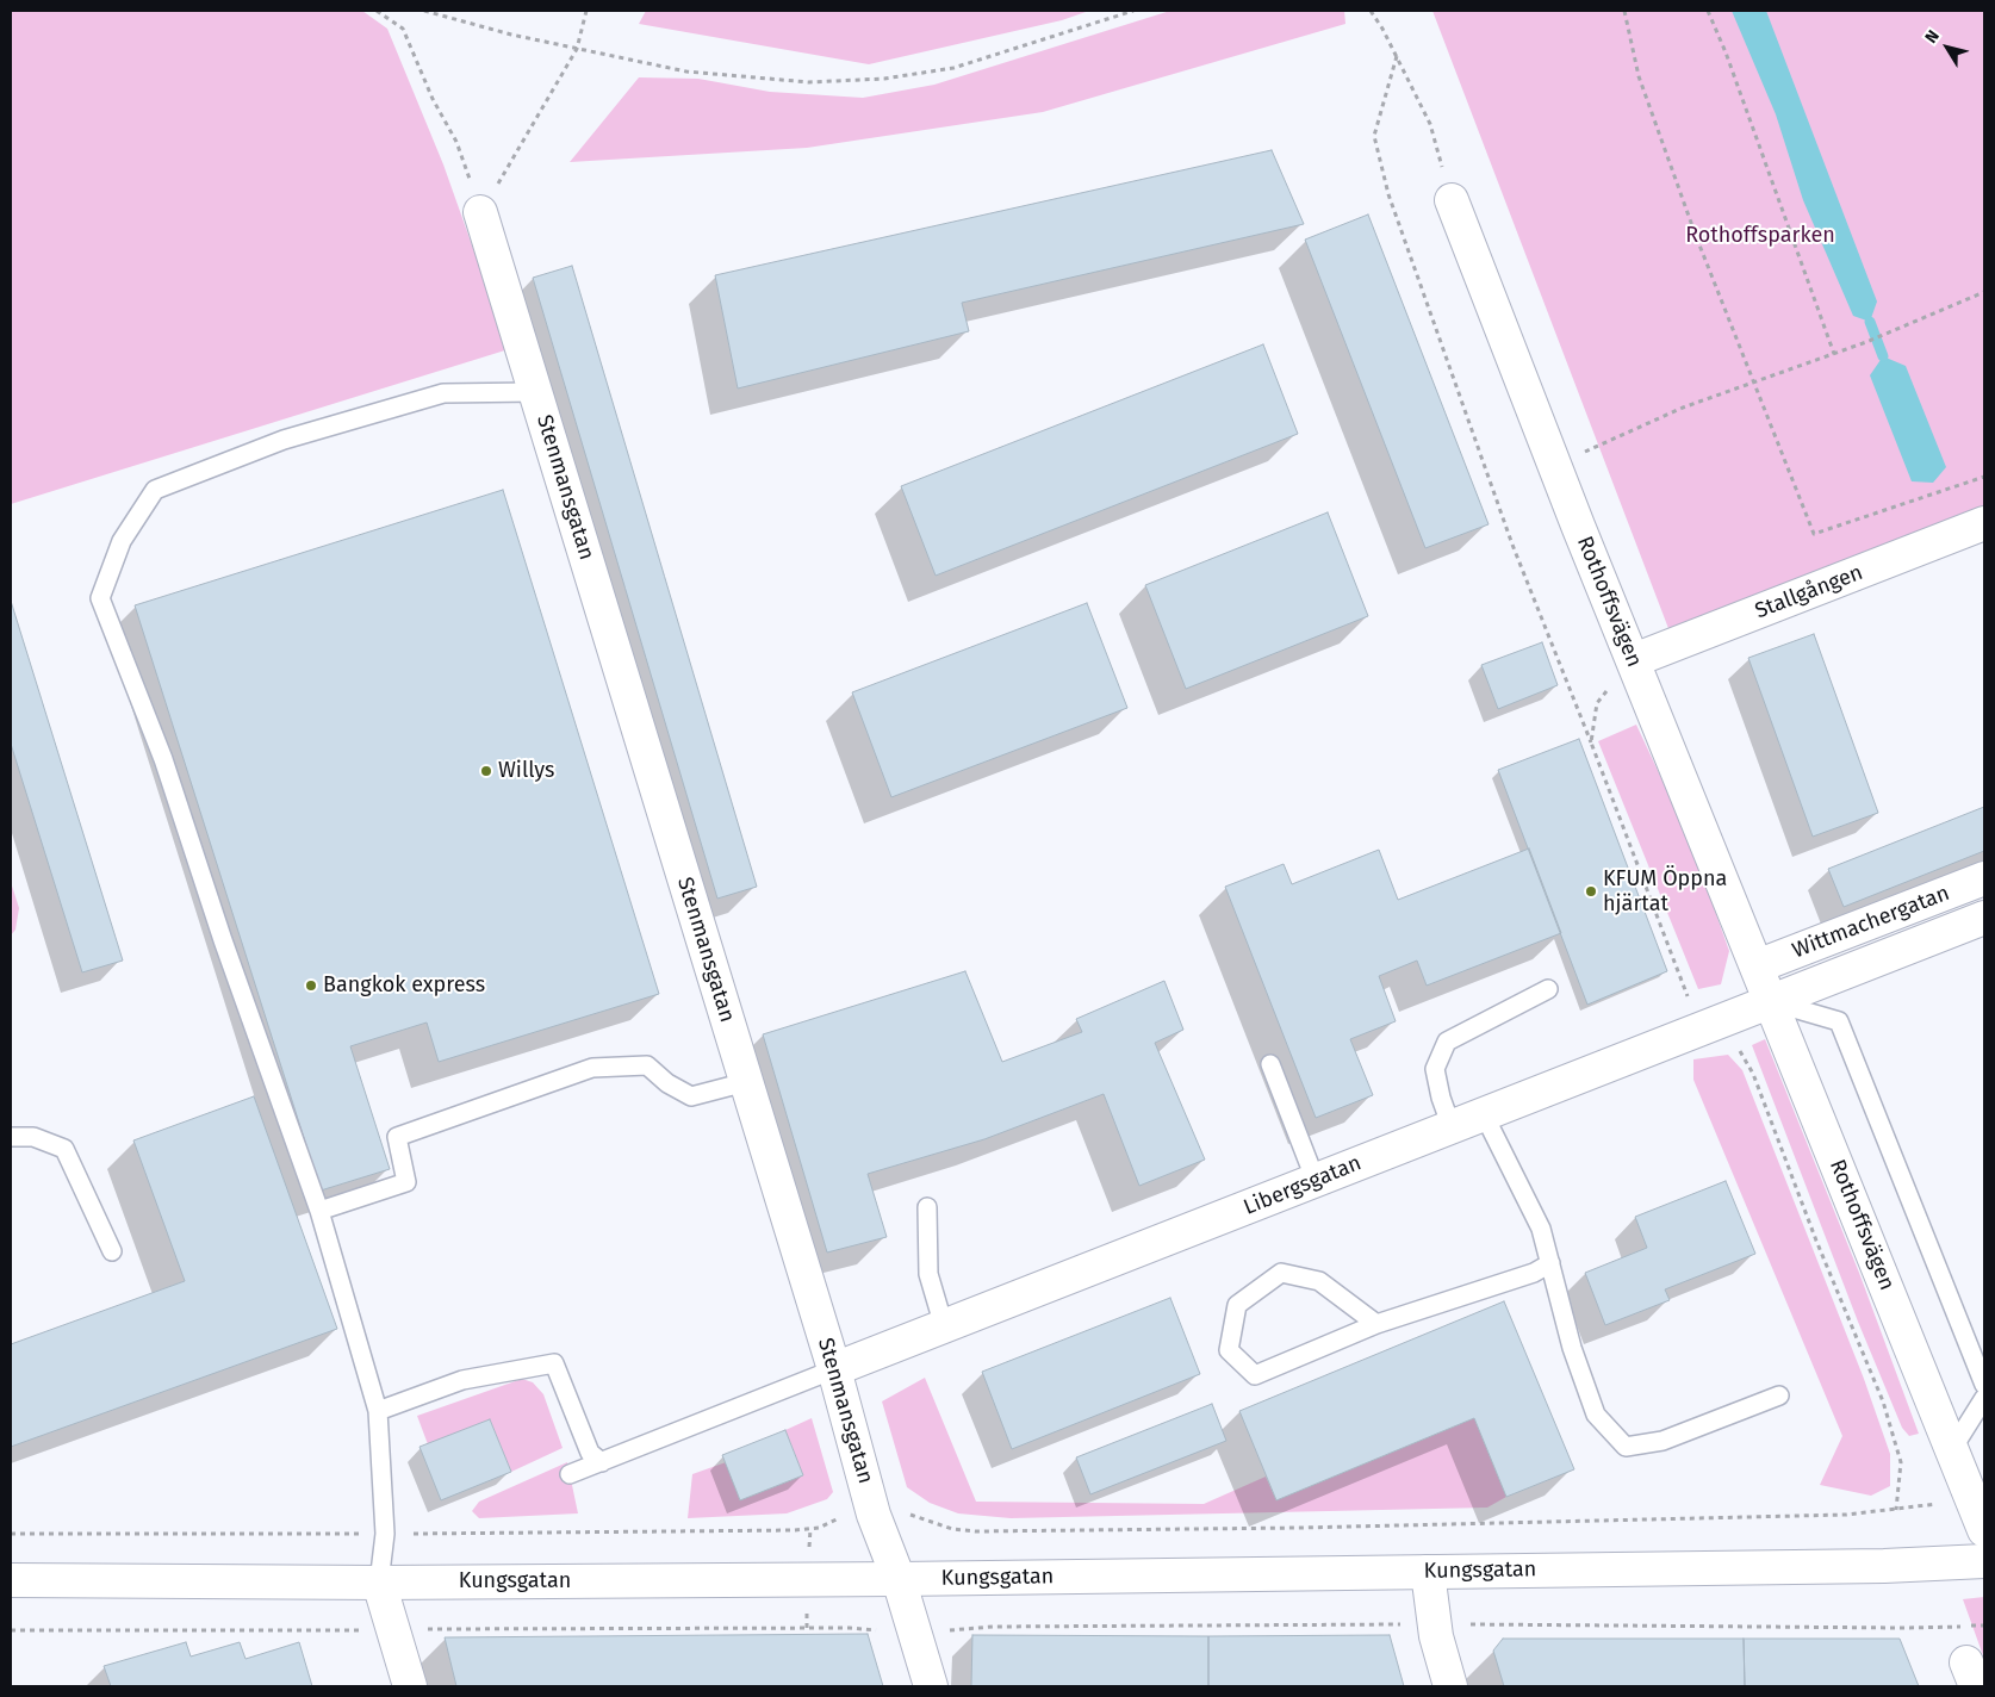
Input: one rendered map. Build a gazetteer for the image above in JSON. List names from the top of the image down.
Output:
{
  "streets": {
    "street": [
      "Stenmansgatan",
      "Stallgången",
      "Rothoffsvägen",
      "Wittmachergatan",
      "Libergsgatan",
      "Kungsgatan"
    ]
  },
  "crossings": [
    ["Stenmansgatan", "Libergsgatan"],
    ["Stenmansgatan", "Kungsgatan"],
    ["Stallgången", "Rothoffsvägen"],
    ["Rothoffsvägen", "Wittmachergatan"],
    ["Rothoffsvägen", "Libergsgatan"],
    ["Wittmachergatan", "Libergsgatan"]
  ],
  "parks": ["Rothoffsparken"],
  "places": ["Willys", "KFUM Öppna hjärtat", "Bangkok express"],
  "north": "top left"
}
